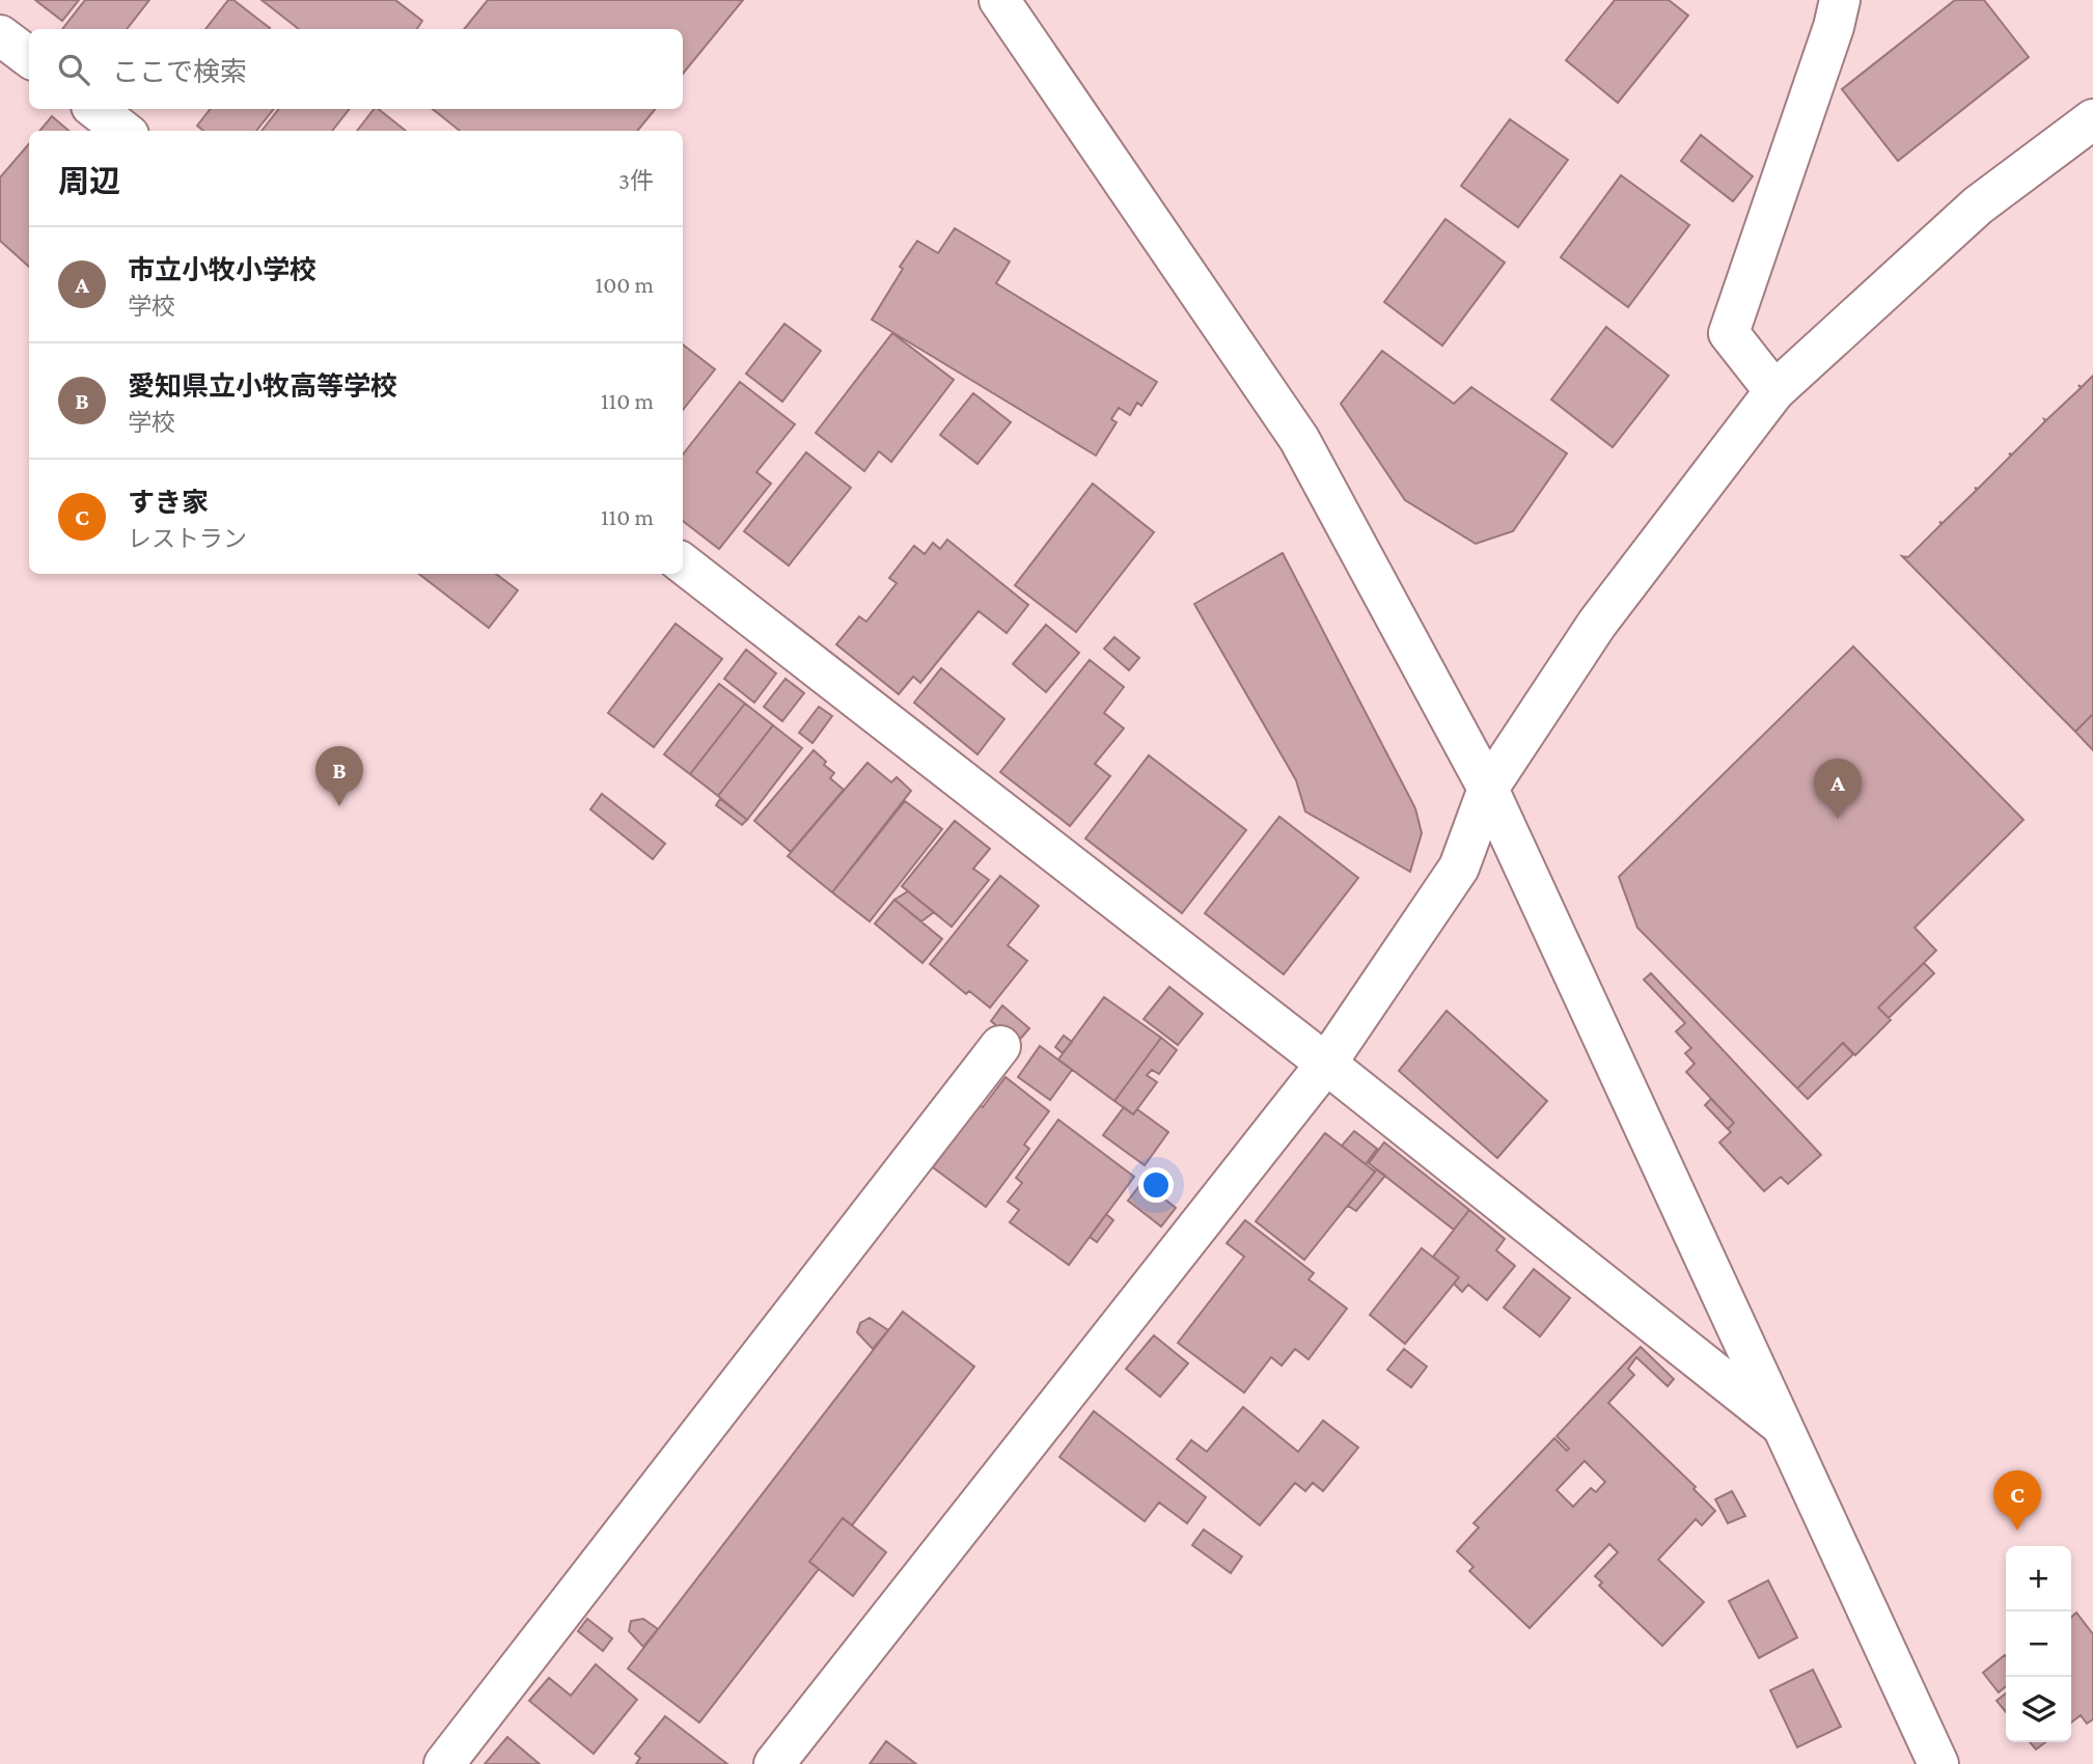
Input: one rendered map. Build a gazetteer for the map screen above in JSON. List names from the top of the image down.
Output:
{
  "page": {
    "search": "ここで検索",
    "heading": ["周辺", "3件"],
    "list": [
      {
        "mark": "A",
        "name": "市立小牧小学校",
        "note": "学校",
        "value": "100 m"
      },
      {
        "mark": "B",
        "name": "愛知県立小牧高等学校",
        "note": "学校",
        "value": "110 m"
      },
      {
        "mark": "C",
        "name": "すき家",
        "note": "レストラン",
        "value": "110 m"
      }
    ],
    "pins": ["B", "A", "C"],
    "map_buttons": ["+", "−"]
  }
}
